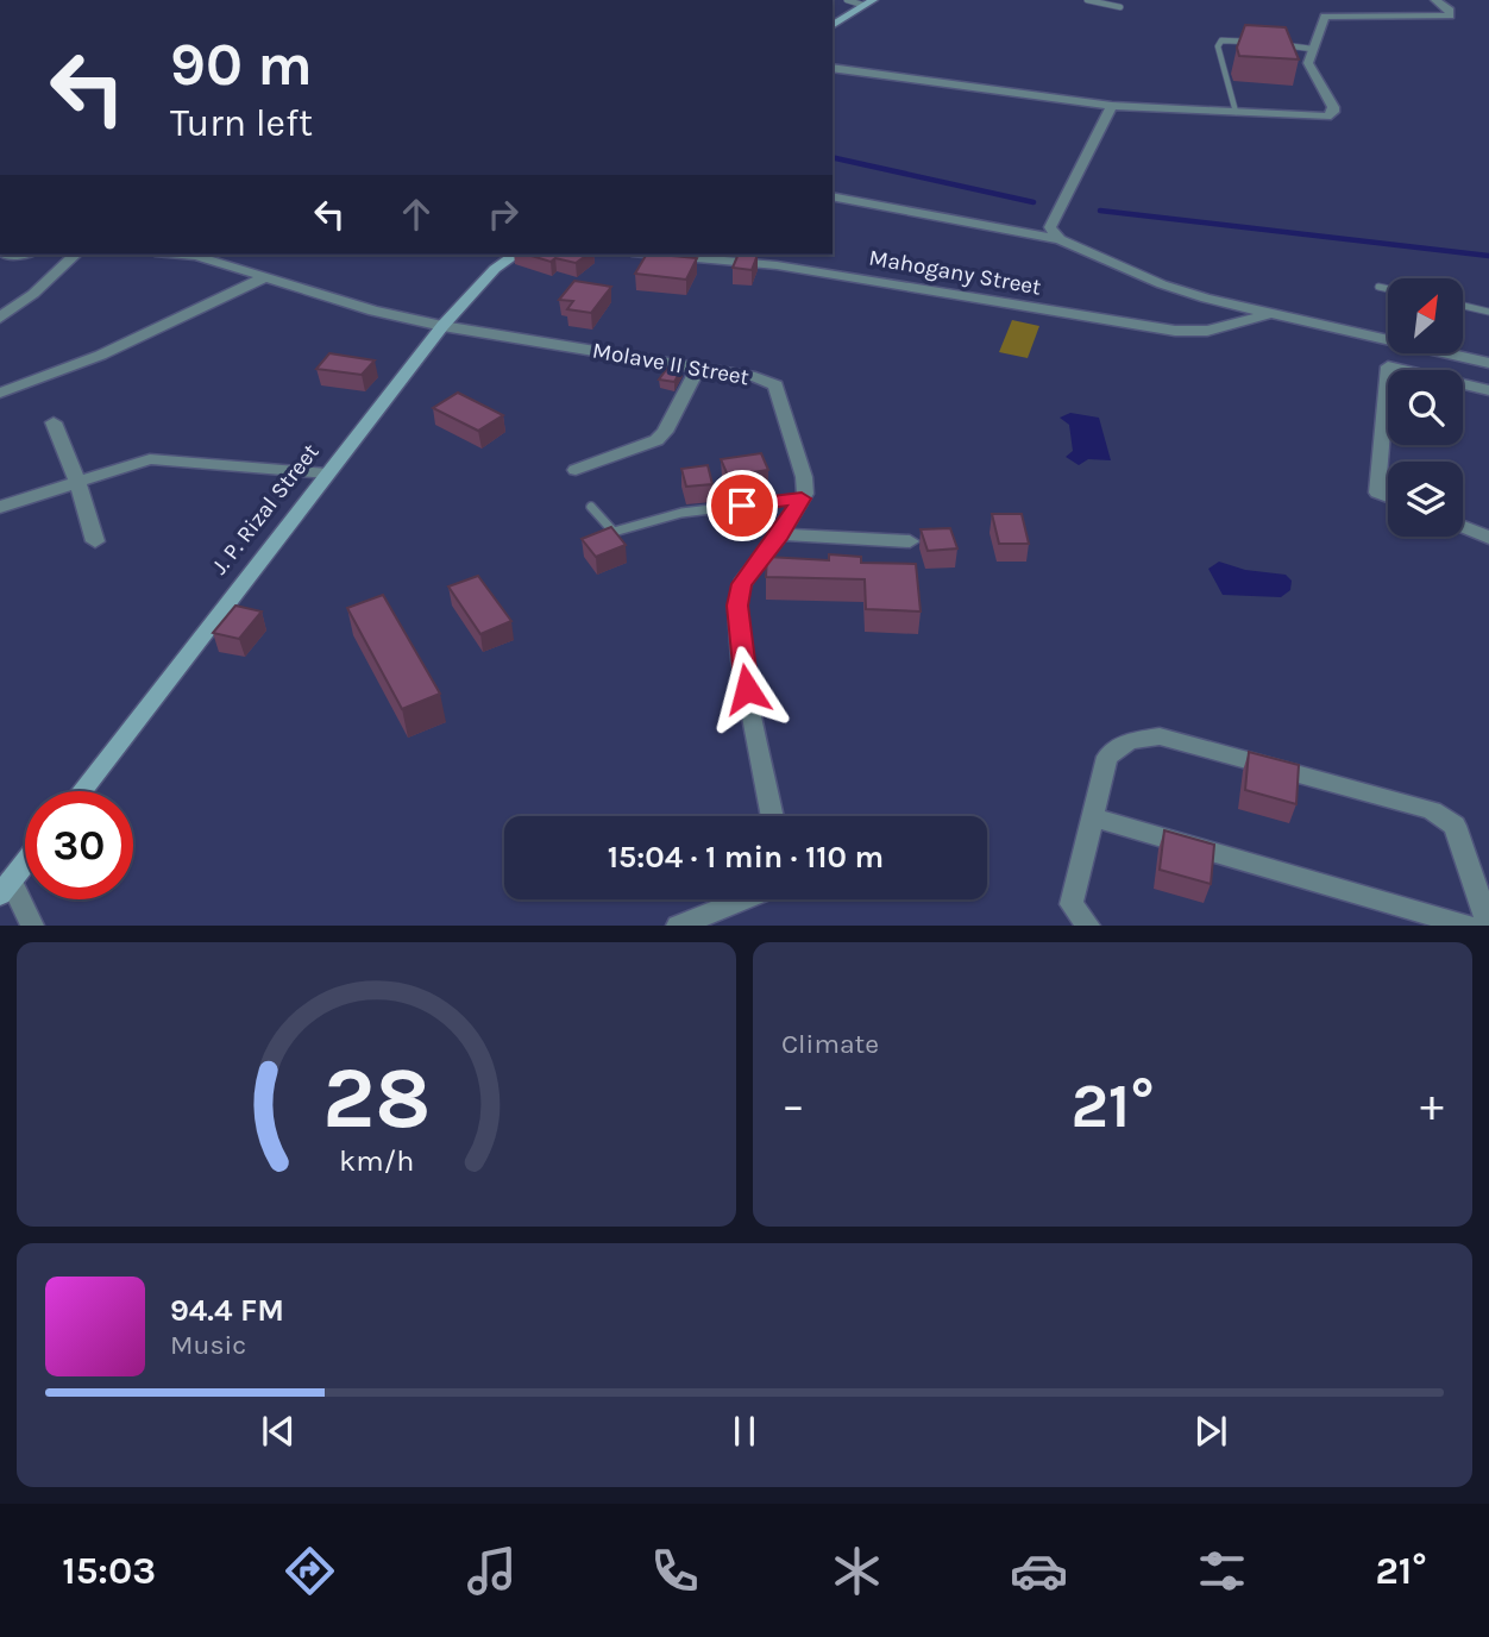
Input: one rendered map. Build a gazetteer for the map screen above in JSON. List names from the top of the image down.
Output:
{
  "streets": {
    "main road": ["J. P. Rizal Street"],
    "street": ["Mahogany Street", "Molave II Street"]
  },
  "crossings": [
    ["Molave II Street", "J. P. Rizal Street"]
  ],
  "north": "top right",
  "page": {
    "turn": ["90 m", "Turn left"],
    "limit": "30",
    "trip": "15:04 · 1 min · 110 m",
    "tile": "Climate",
    "heat": ["−", "21°", "+"],
    "song": ["94.4 FM", "Music"],
    "tabs": ["15:03", "21°"],
    "gauge": ["28", "km/h"]
  }
}
